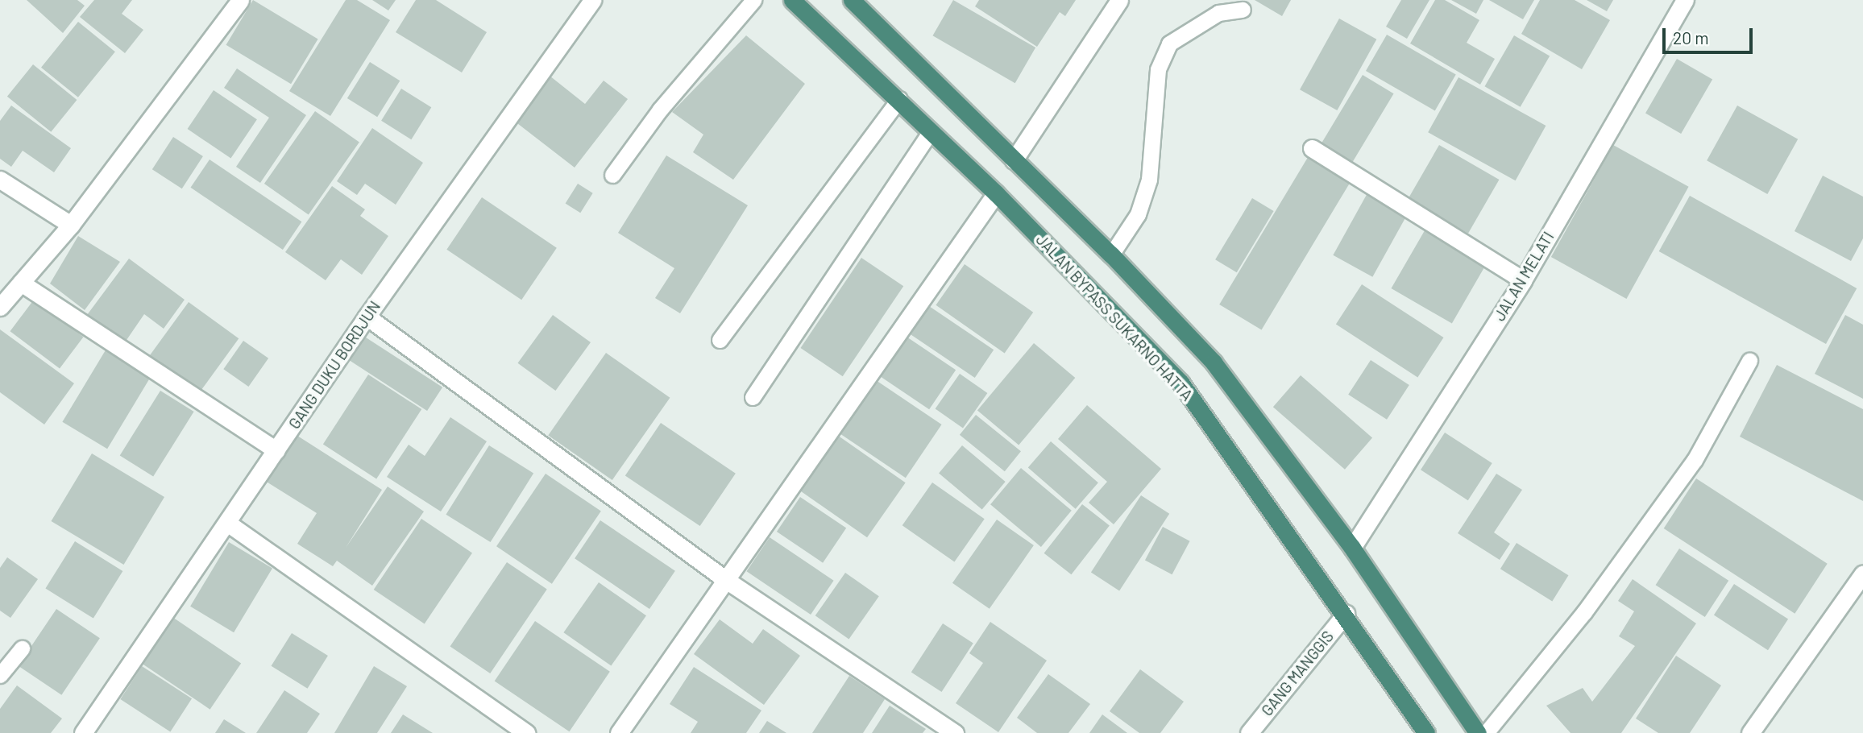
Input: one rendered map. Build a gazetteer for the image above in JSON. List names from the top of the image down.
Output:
{
  "streets": {
    "highway": ["JALAN BYPASS SUKARNO HATTA"],
    "street": ["JALAN MELATI", "GANG DUKU BORDJUN", "GANG MANGGIS"]
  },
  "crossings": [
    ["JALAN BYPASS SUKARNO HATTA", "GANG MANGGIS"]
  ],
  "scale_bar": "20 m"
}
